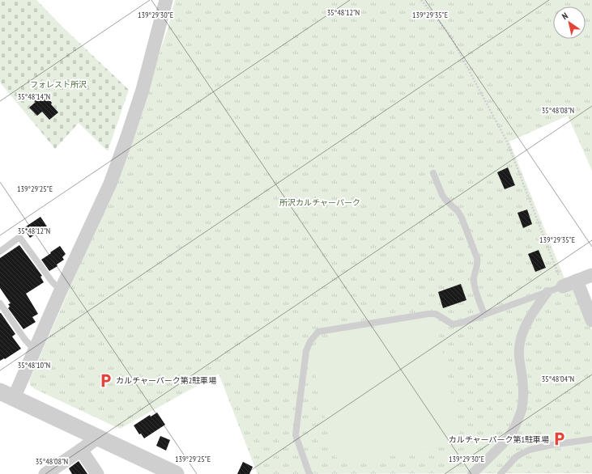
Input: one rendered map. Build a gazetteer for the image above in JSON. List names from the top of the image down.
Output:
{
  "parks": ["フォレスト所沢", "所沢カルチャーパーク"],
  "places": {
    "parking": ["カルチャーパーク第2駐車場", "カルチャーパーク第1駐車場"]
  },
  "north": "top left",
  "coordinates": [
    "35°48'12\"N",
    "139°29'30\"E",
    "139°29'35\"E",
    "35°48'14\"N",
    "35°48'08\"N",
    "139°29'25\"E",
    "35°48'10\"N",
    "35°48'04\"N"
  ]
}
